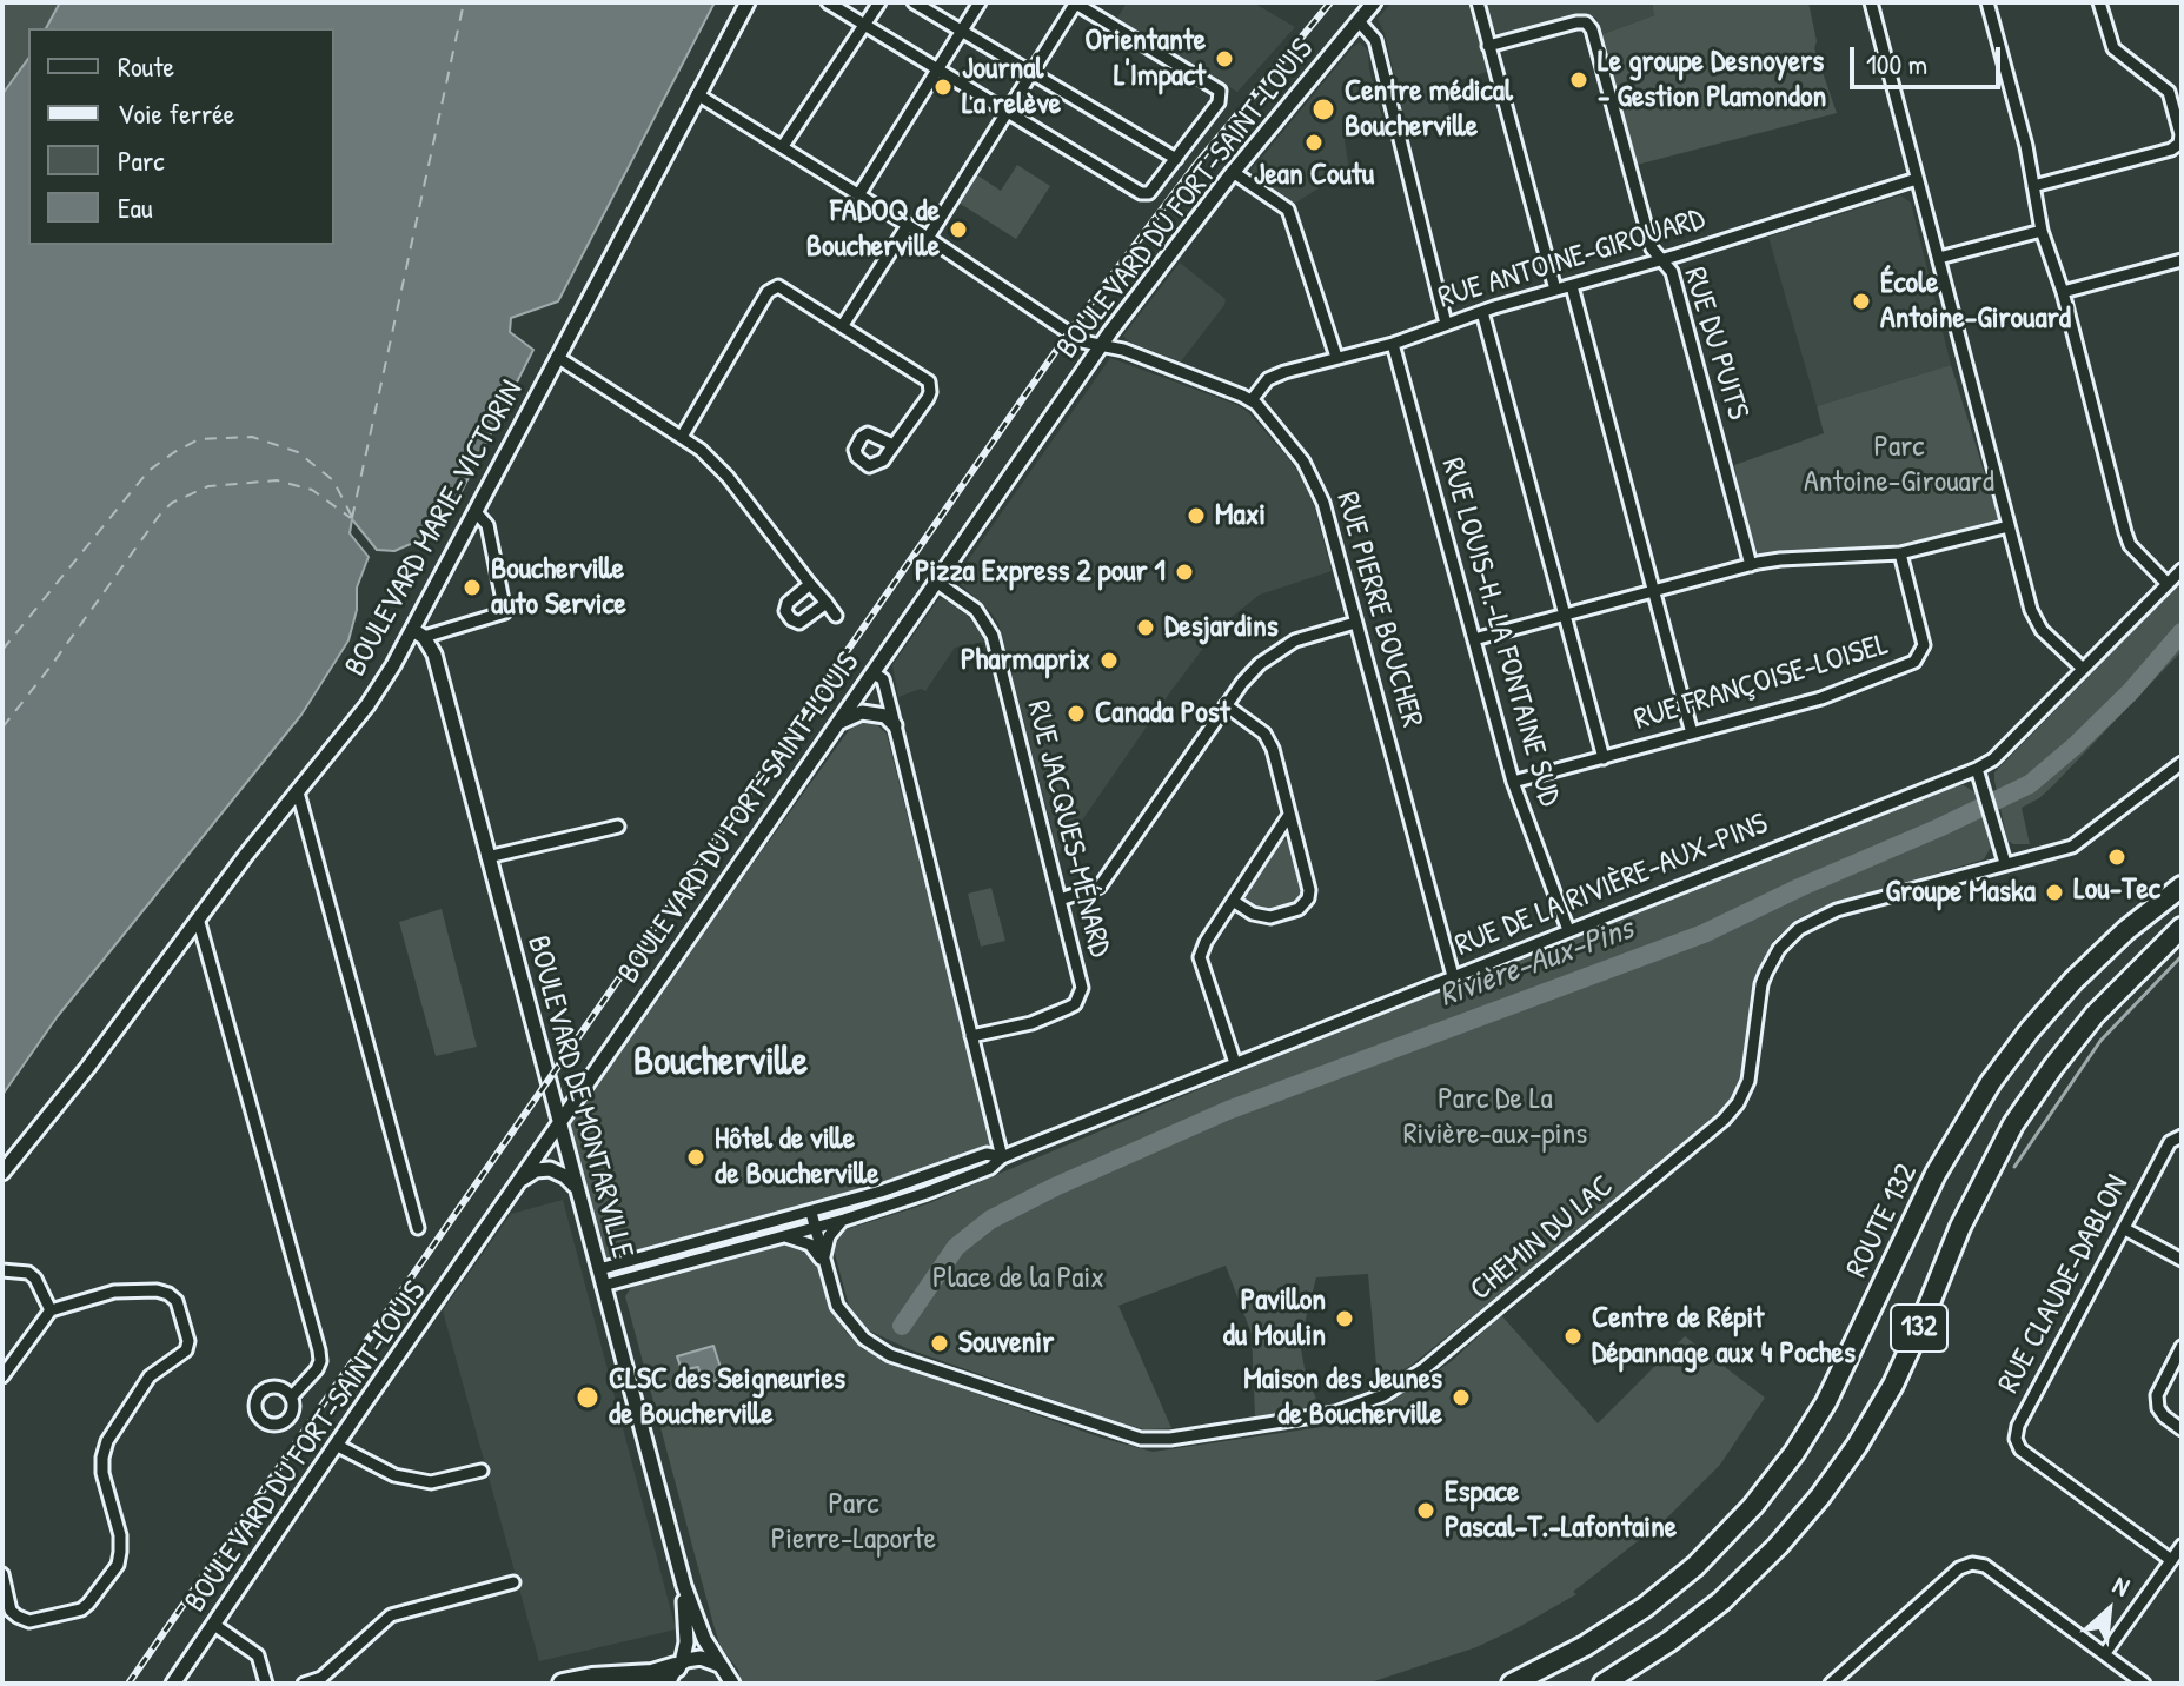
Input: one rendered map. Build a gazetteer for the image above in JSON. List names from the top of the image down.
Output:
{
  "streets": {
    "highway": ["ROUTE 132", "132"],
    "street": [
      "BOULEVARD DU FORT-SAINT-LOUIS",
      "RUE ANTOINE-GIROUARD",
      "RUE DU PUITS",
      "BOULEVARD MARIE-VICTORIN",
      "RUE PIERRE BOUCHER",
      "RUE LOUIS-H.-LA FONTAINE SUD",
      "RUE FRANÇOISE-LOISEL",
      "RUE JACQUES-MÉNARD",
      "RUE DE LA RIVIÈRE-AUX-PINS",
      "BOULEVARD DE MONTARVILLE",
      "CHEMIN DU LAC",
      "RUE CLAUDE-DABLON"
    ]
  },
  "crossings": [
    ["BOULEVARD DU FORT-SAINT-LOUIS", "RUE PIERRE BOUCHER"],
    ["BOULEVARD DU FORT-SAINT-LOUIS", "RUE JACQUES-MÉNARD"],
    ["BOULEVARD DU FORT-SAINT-LOUIS", "BOULEVARD DE MONTARVILLE"],
    ["RUE ANTOINE-GIROUARD", "RUE DU PUITS"],
    ["RUE ANTOINE-GIROUARD", "RUE PIERRE BOUCHER"],
    ["RUE ANTOINE-GIROUARD", "RUE LOUIS-H.-LA FONTAINE SUD"],
    ["BOULEVARD MARIE-VICTORIN", "RUE PIERRE BOUCHER"],
    ["BOULEVARD MARIE-VICTORIN", "BOULEVARD DE MONTARVILLE"],
    ["RUE PIERRE BOUCHER", "RUE DE LA RIVIÈRE-AUX-PINS"],
    ["RUE LOUIS-H.-LA FONTAINE SUD", "RUE FRANÇOISE-LOISEL"],
    ["RUE LOUIS-H.-LA FONTAINE SUD", "RUE DE LA RIVIÈRE-AUX-PINS"],
    ["RUE DE LA RIVIÈRE-AUX-PINS", "BOULEVARD DE MONTARVILLE"],
    ["RUE DE LA RIVIÈRE-AUX-PINS", "CHEMIN DU LAC"]
  ],
  "districts": ["Boucherville"],
  "water": ["Rivière-Aux-Pins"],
  "parks": [
    "Parc Antoine-Girouard",
    "Parc De La Rivière-aux-pins",
    "Place de la Paix",
    "Parc Pierre-Laporte"
  ],
  "places": [
    "Orientante L'Impact",
    "Le groupe Desnoyers - Gestion Plamondon",
    "Journal La relève",
    "Centre médical Boucherville",
    "Jean Coutu",
    "FADOQ de Boucherville",
    "École Antoine-Girouard",
    "Maxi",
    "Pizza Express 2 pour 1",
    "Boucherville auto Service",
    "Desjardins",
    "Pharmaprix",
    "Canada Post",
    "Lou-Tec",
    "Groupe Maska",
    "Hôtel de ville de Boucherville",
    "Pavillon du Moulin",
    "Centre de Répit Dépannage aux 4 Poches",
    "Souvenir",
    "CLSC des Seigneuries de Boucherville",
    "Maison des Jeunes de Boucherville",
    "Espace Pascal-T.-Lafontaine"
  ],
  "legend": [
    "Route",
    "Voie ferrée",
    "Parc",
    "Eau"
  ],
  "scale_bar": "100 m",
  "north": "top right"
}
